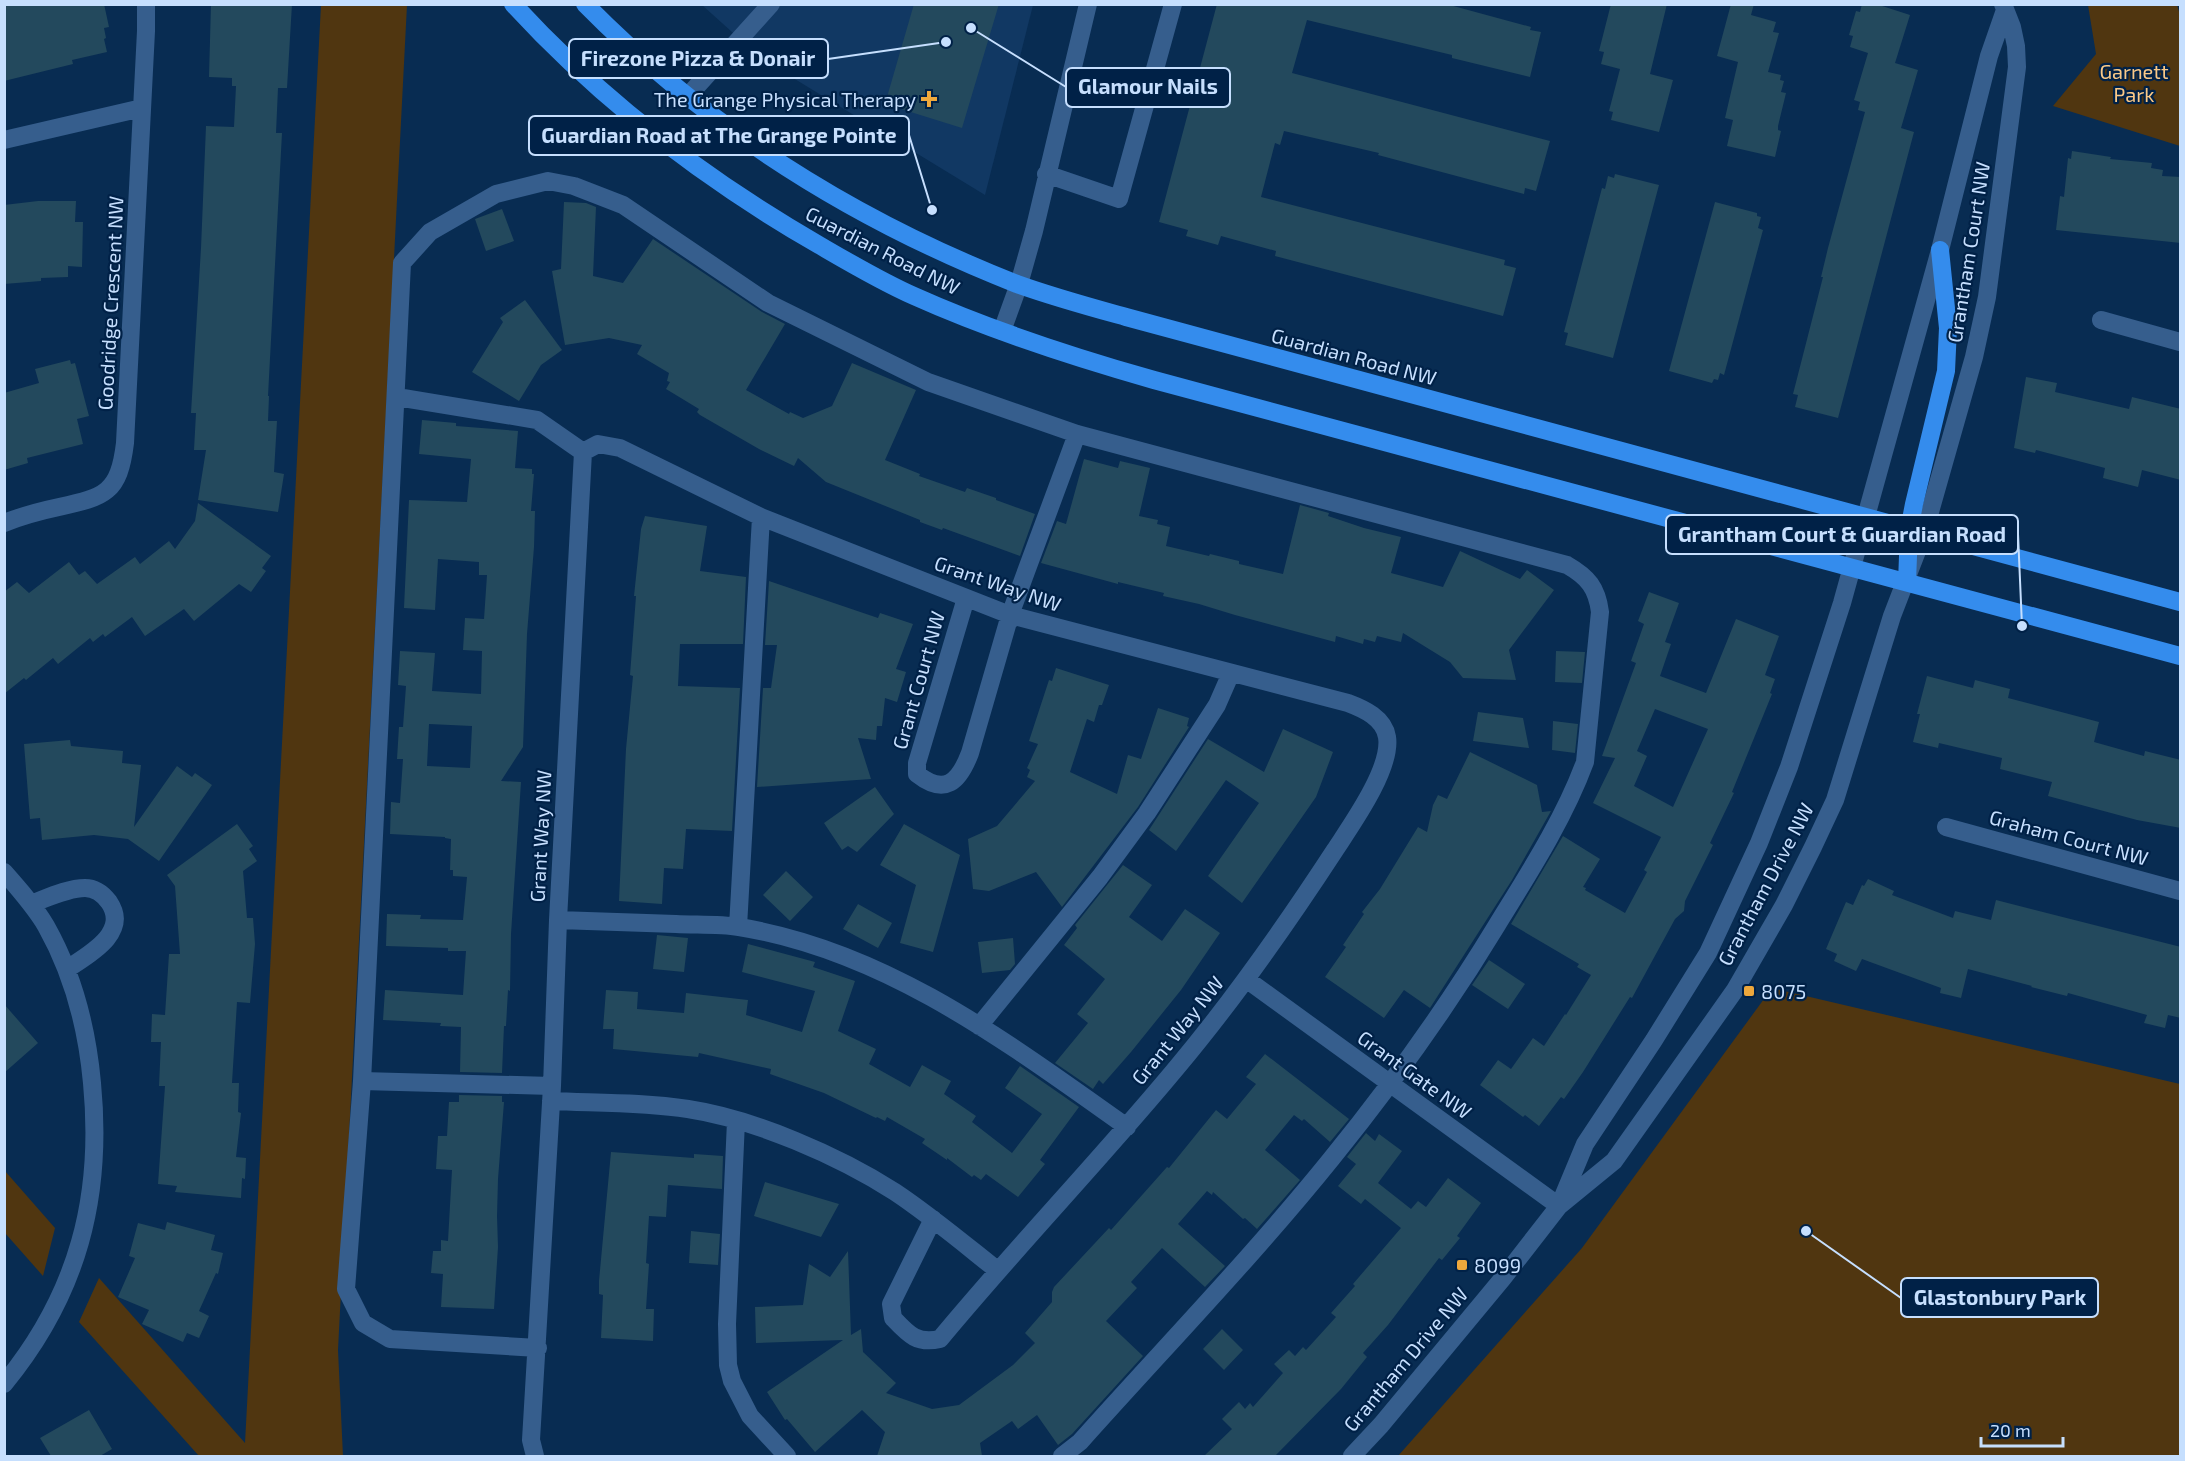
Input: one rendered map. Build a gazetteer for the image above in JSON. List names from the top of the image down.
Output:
{
  "streets": {
    "main road": ["Guardian Road NW"],
    "street": [
      "Grantham Court NW",
      "Goodridge Crescent NW",
      "Grant Way NW",
      "Grant Court NW",
      "Graham Court NW",
      "Grantham Drive NW",
      "Grant Gate NW"
    ]
  },
  "crossings": [
    ["Guardian Road NW", "Grantham Court NW"],
    ["Guardian Road NW", "Grantham Drive NW"],
    ["Grantham Court NW", "Grantham Drive NW"],
    ["Grant Way NW", "Grant Court NW"],
    ["Grant Way NW", "Grant Gate NW"],
    ["Grantham Drive NW", "Grant Gate NW"]
  ],
  "parks": ["Garnett Park"],
  "places": {
    "other": [
      "Glamour Nails",
      "Firezone Pizza & Donair",
      "Guardian Road at The Grange Pointe",
      "Grantham Court & Guardian Road",
      "Glastonbury Park"
    ],
    "health": ["The Grange Physical Therapy"],
    "transit": ["8075", "8099"]
  },
  "scale_bar": "20 m"
}
